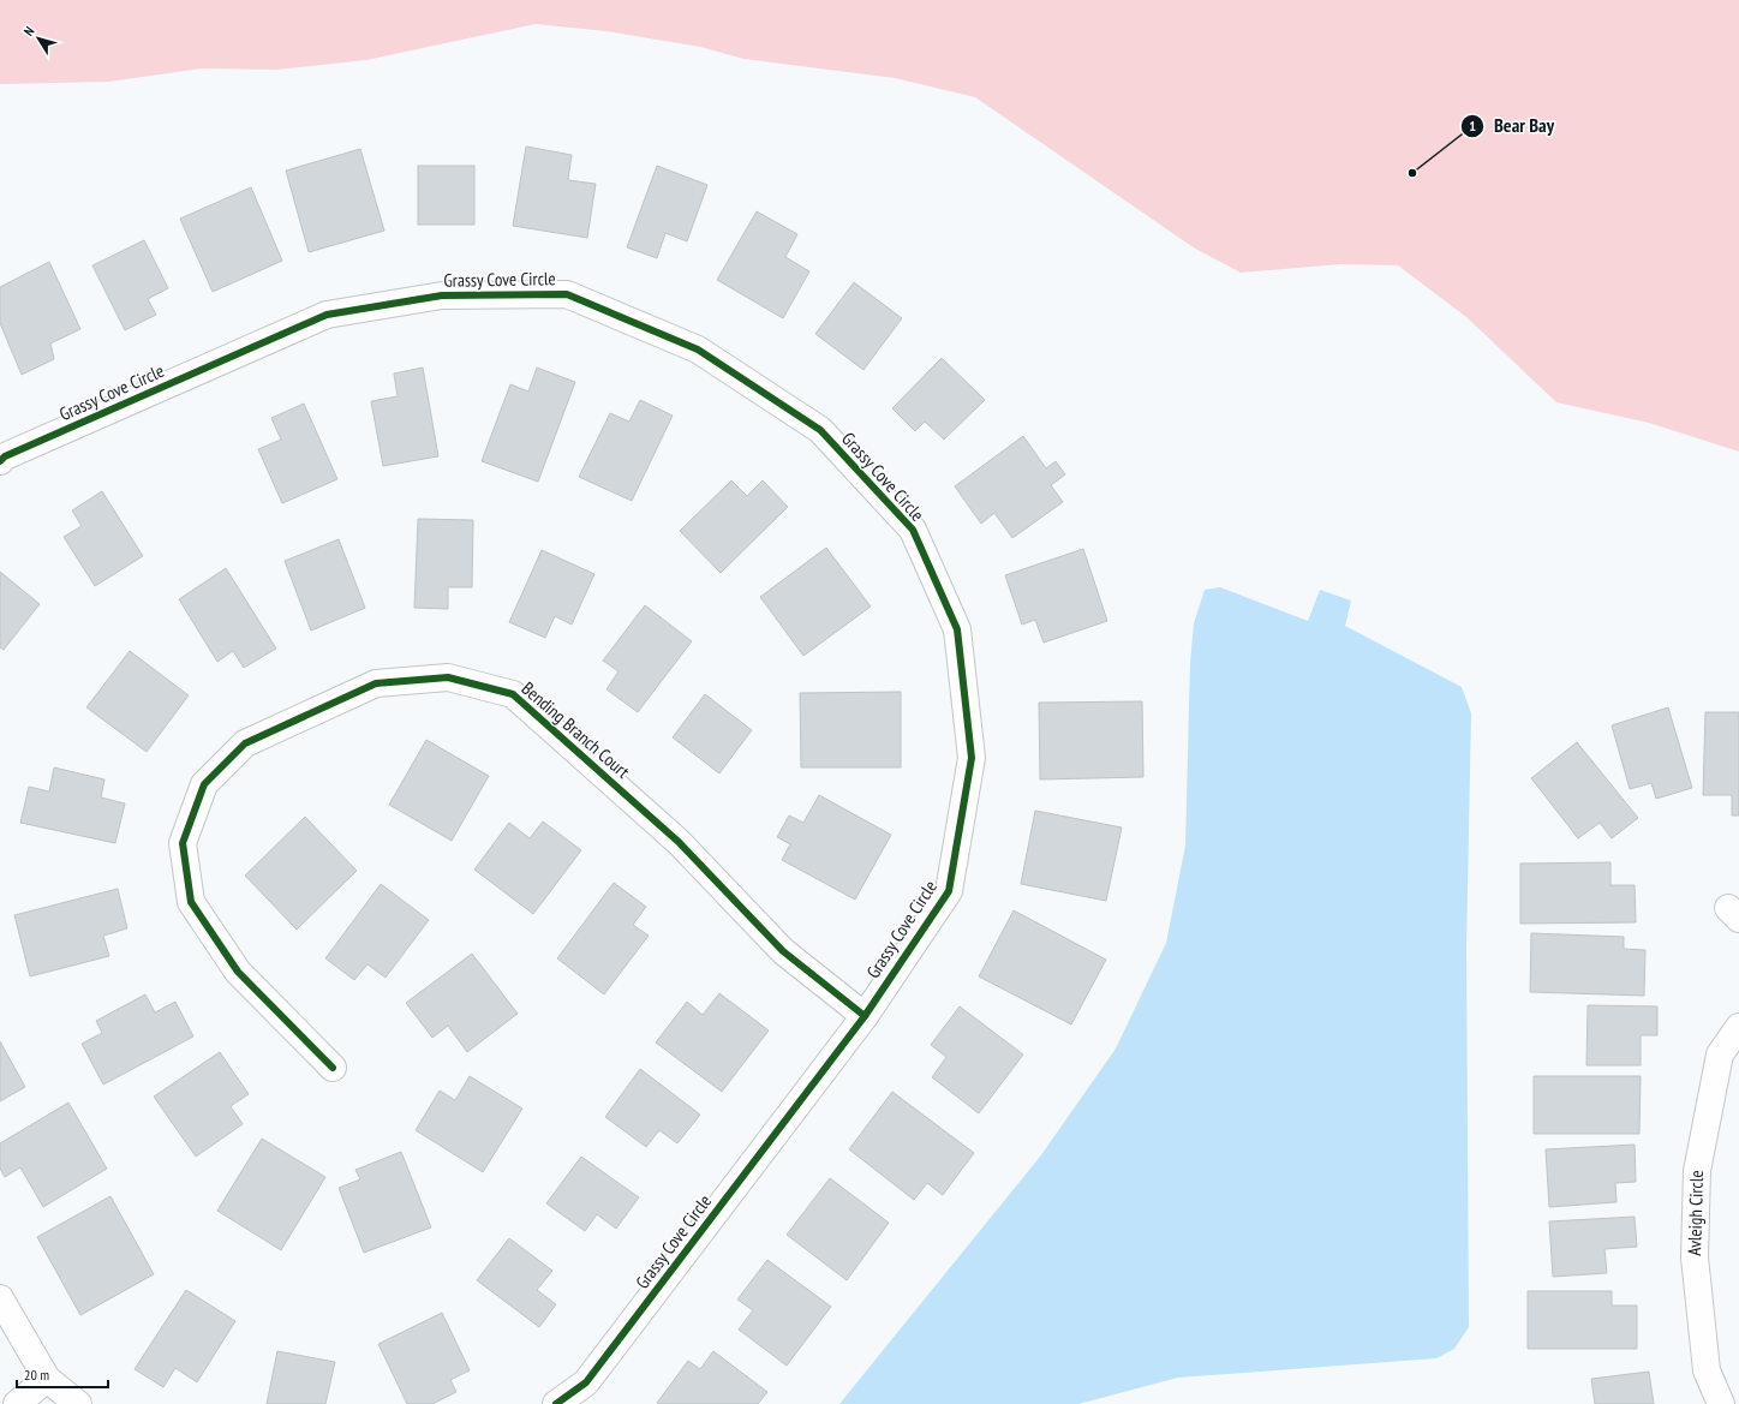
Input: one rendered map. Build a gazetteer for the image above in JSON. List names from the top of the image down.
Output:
{
  "streets": {
    "street": ["Grassy Cove Circle", "Bending Branch Court", "Avleigh Circle"]
  },
  "crossings": [
    ["Grassy Cove Circle", "Bending Branch Court"]
  ],
  "places": ["Bear Bay"],
  "scale_bar": "20 m",
  "north": "top left"
}
